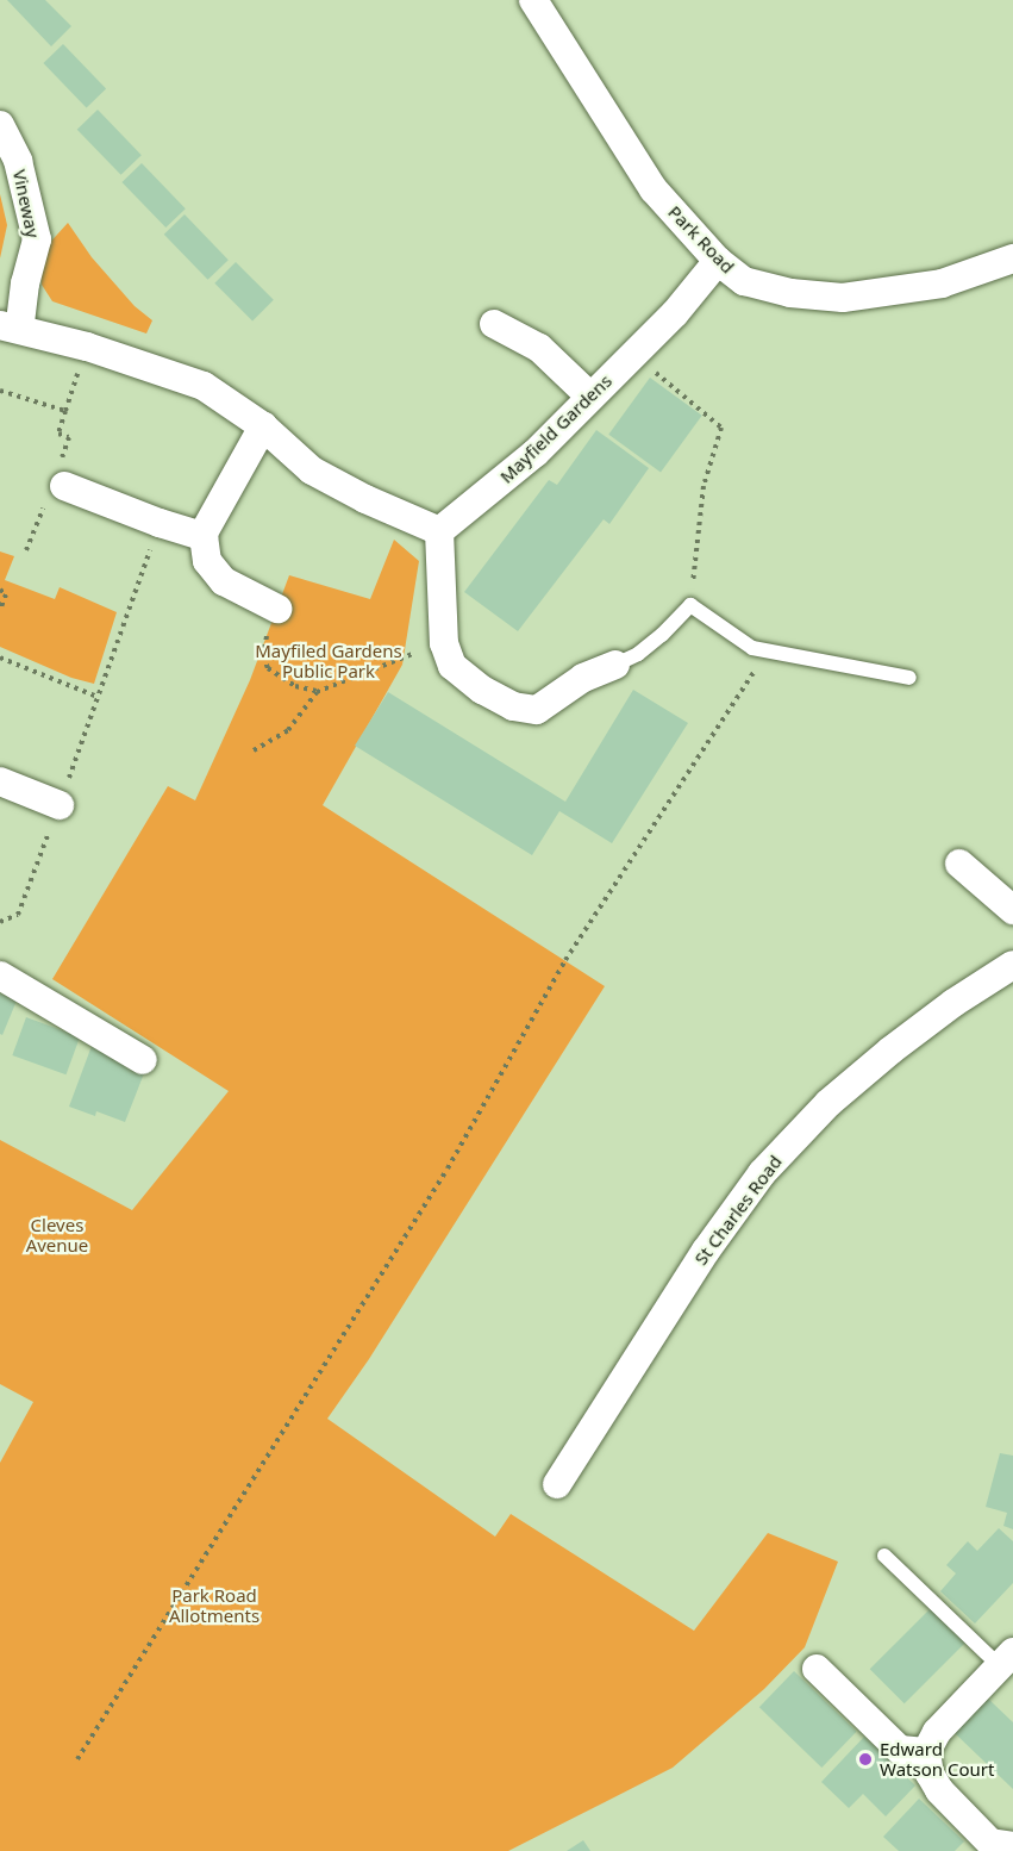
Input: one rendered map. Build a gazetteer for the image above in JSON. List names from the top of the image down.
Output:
{
  "streets": {
    "street": [
      "Vineway",
      "Park Road",
      "Mayfield Gardens",
      "St Charles Road"
    ]
  },
  "crossings": [
    ["Park Road", "Mayfield Gardens"]
  ],
  "parks": ["Mayfiled Gardens Public Park", "Cleves Avenue", "Park Road Allotments"],
  "places": ["Edward Watson Court"]
}
